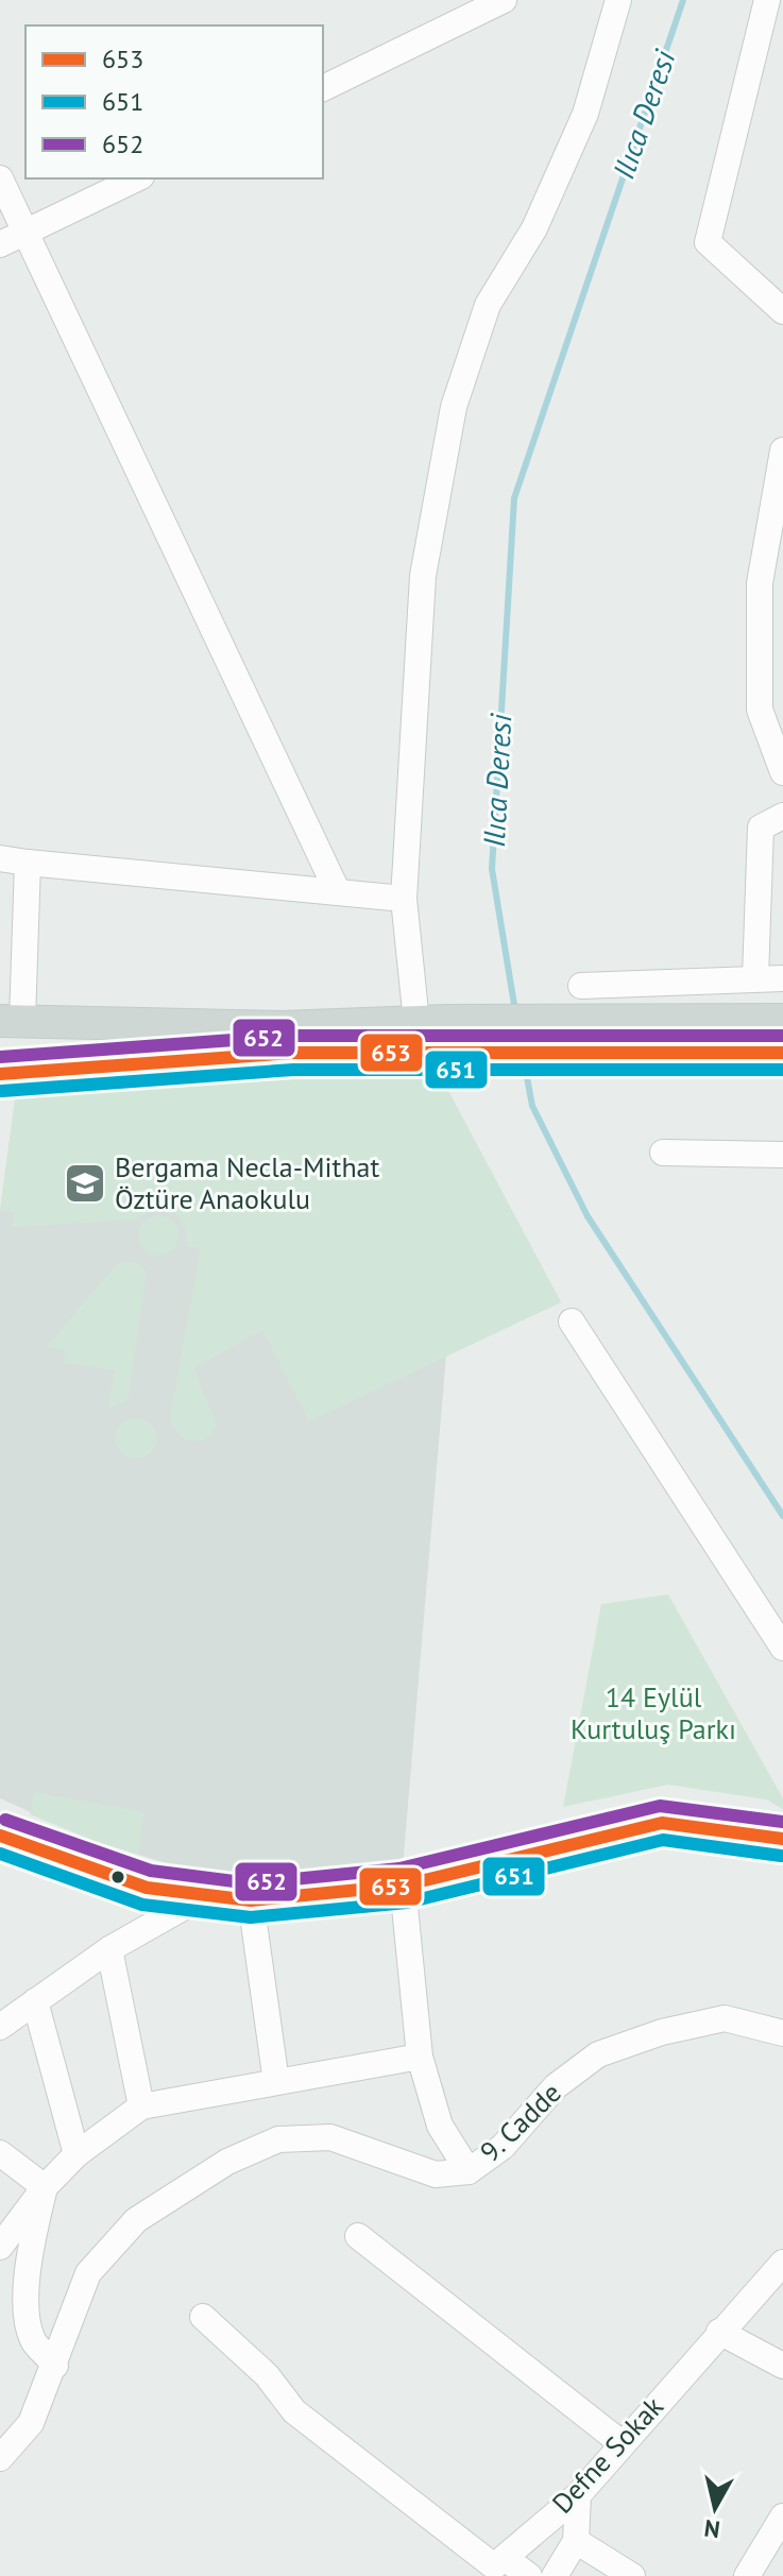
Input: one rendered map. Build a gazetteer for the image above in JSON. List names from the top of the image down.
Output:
{
  "streets": {
    "street": ["9. Cadde", "Defne Sokak"]
  },
  "water": ["Ilıca Deresi"],
  "parks": ["14 Eylül Kurtuluş Parkı"],
  "places": {
    "school or university": ["Bergama Necla-Mithat Öztüre Anaokulu"]
  },
  "lines": ["transit line 652", "transit line 653", "transit line 651"],
  "legend": ["653", "651", "652"],
  "north": "bottom"
}
